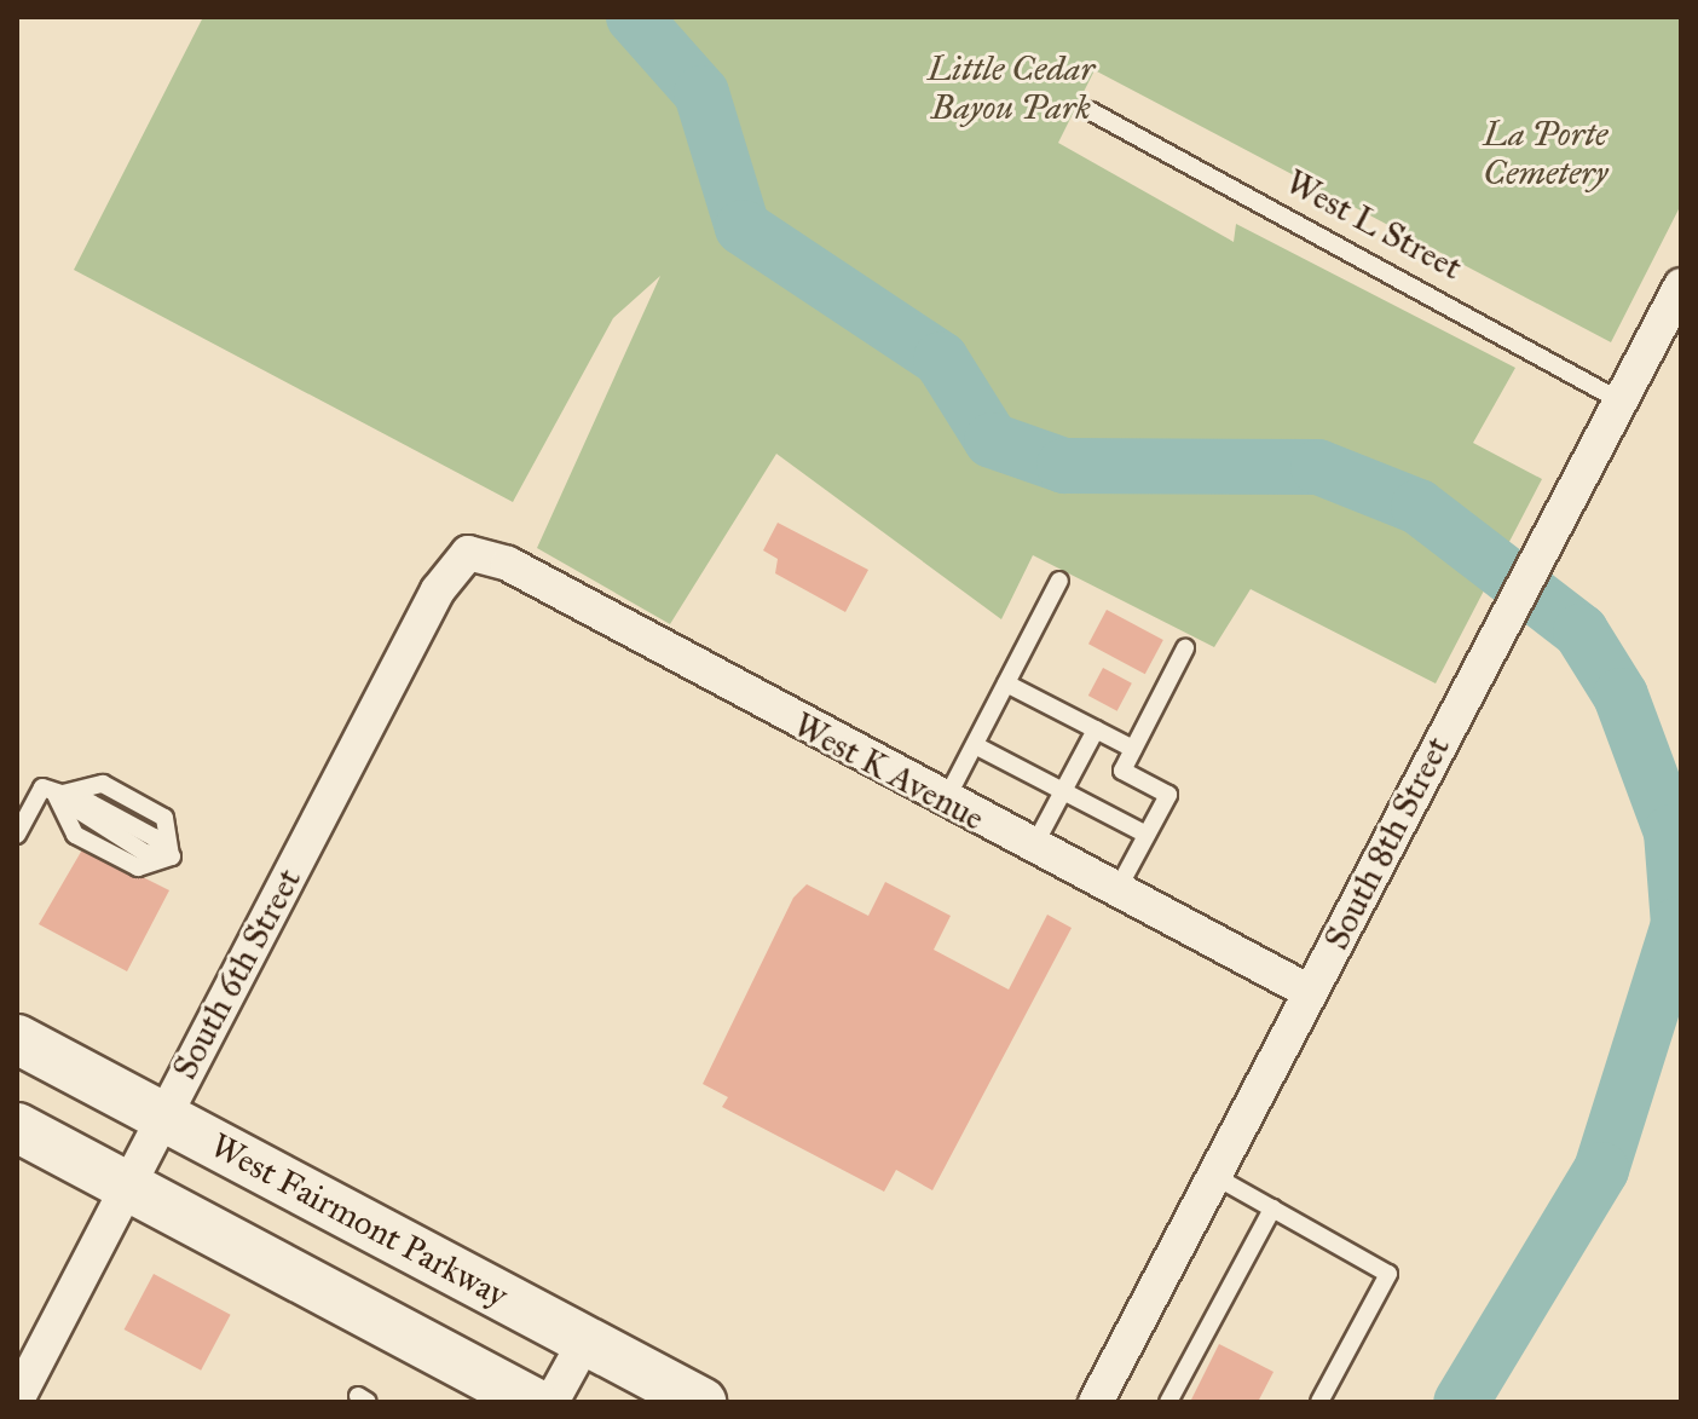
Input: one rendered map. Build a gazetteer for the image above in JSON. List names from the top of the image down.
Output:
{
  "streets": {
    "main road": ["West Fairmont Parkway"],
    "street": ["West K Avenue", "South 8th Street", "South 6th Street"],
    "lane": ["West L Street"]
  },
  "crossings": [
    ["West L Street", "South 8th Street"],
    ["West K Avenue", "South 8th Street"],
    ["West K Avenue", "South 6th Street"],
    ["South 6th Street", "West Fairmont Parkway"]
  ],
  "parks": ["Little Cedar Bayou Park", "La Porte Cemetery"]
}
